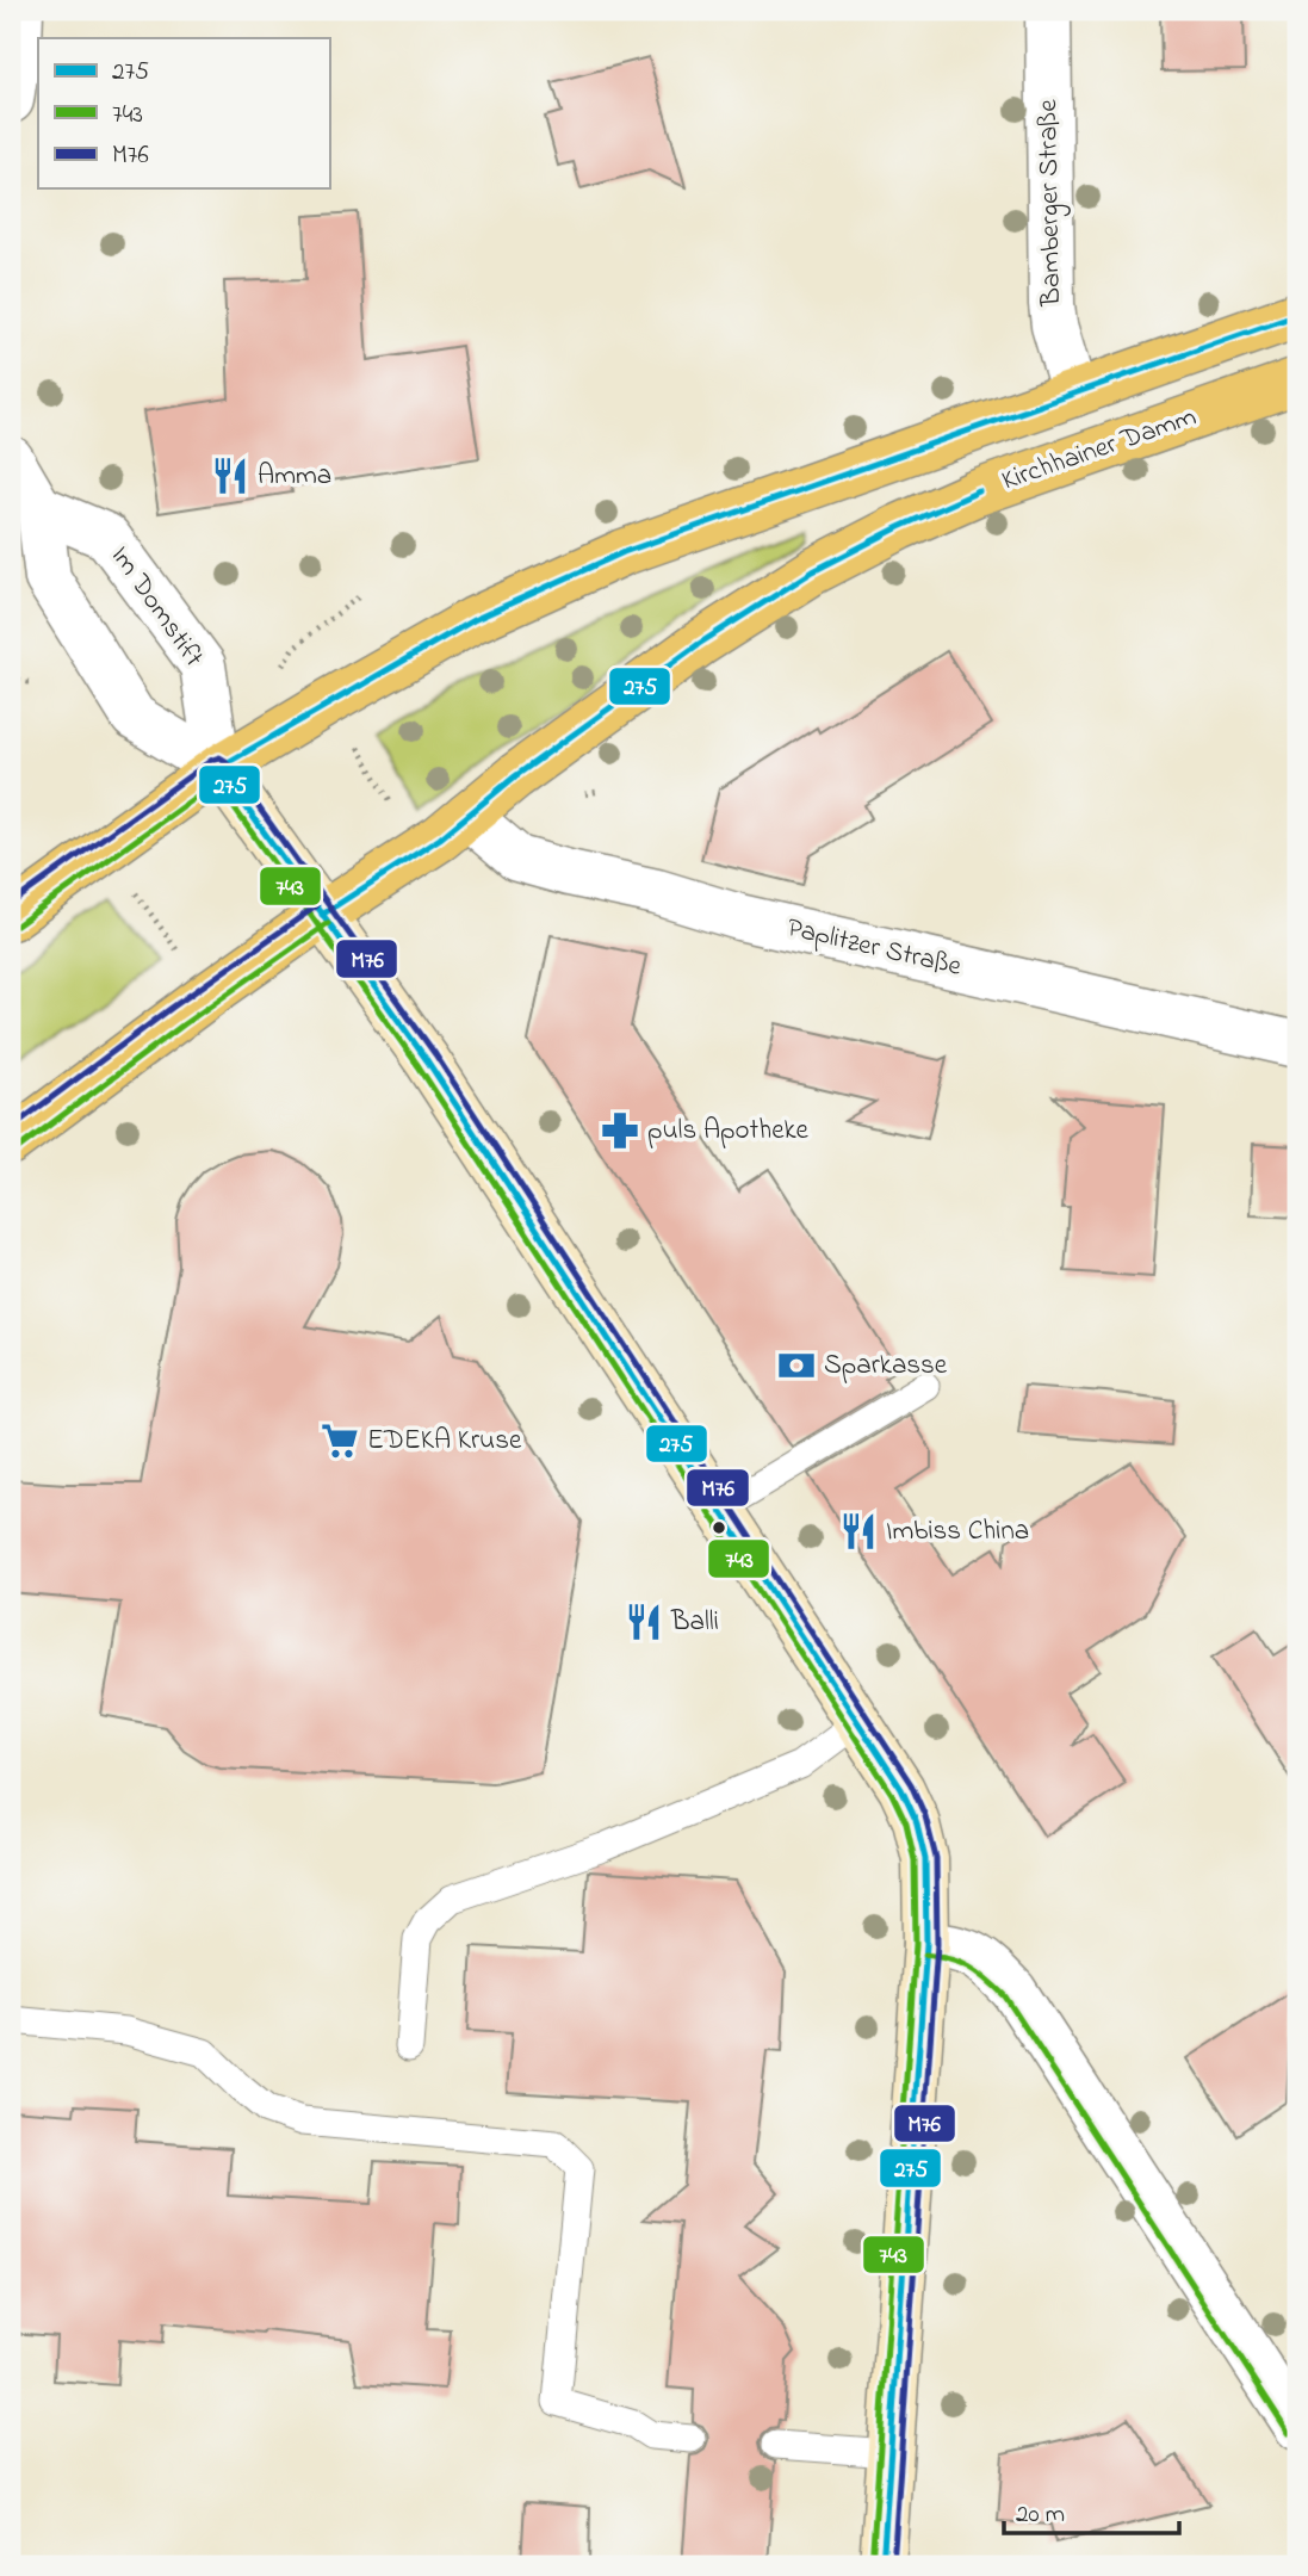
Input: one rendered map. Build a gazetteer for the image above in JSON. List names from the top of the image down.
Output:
{
  "streets": {
    "main road": ["Kirchhainer Damm"],
    "street": ["Bamberger Straße", "Im Domstift", "Paplitzer Straße"]
  },
  "crossings": [
    ["Kirchhainer Damm", "Paplitzer Straße"]
  ],
  "places": {
    "restaurant": ["Amma", "Imbiss China", "Balli"],
    "pharmacy": ["puls Apotheke"],
    "bank": ["Sparkasse"],
    "supermarket": ["EDEKA Kruse"]
  },
  "lines": ["transit line 275", "transit line M76", "transit line 743"],
  "legend": ["275", "743", "M76"],
  "scale_bar": "20 m"
}
